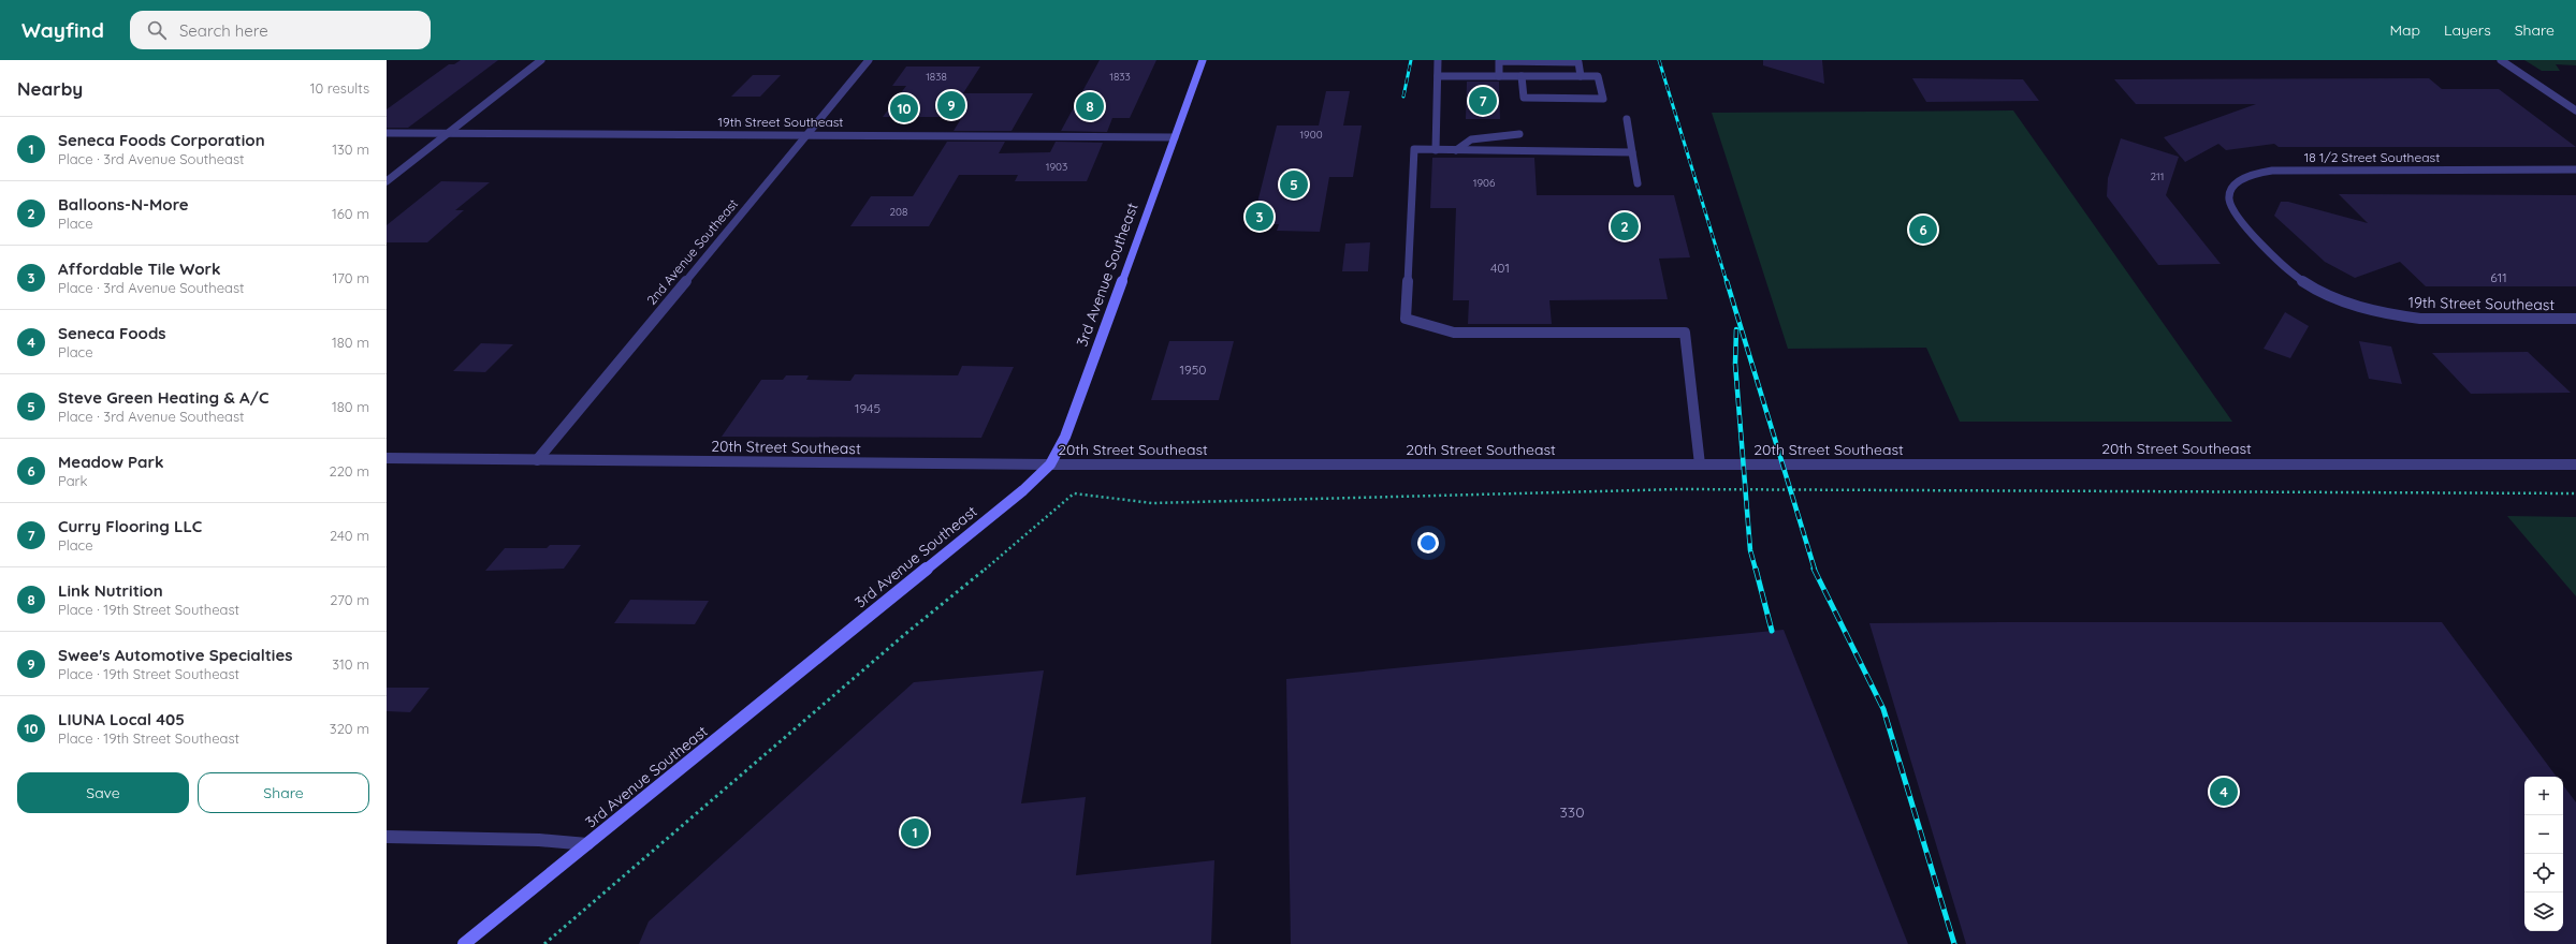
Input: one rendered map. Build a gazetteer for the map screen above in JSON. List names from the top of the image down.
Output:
{
  "streets": {
    "main road": ["3rd Avenue Southeast"],
    "street": [
      "19th Street Southeast",
      "18 1/2 Street Southeast",
      "2nd Avenue Southeast",
      "20th Street Southeast"
    ]
  },
  "crossings": [
    ["19th Street Southeast", "18 1/2 Street Southeast"],
    ["19th Street Southeast", "2nd Avenue Southeast"],
    ["19th Street Southeast", "3rd Avenue Southeast"],
    ["2nd Avenue Southeast", "20th Street Southeast"],
    ["3rd Avenue Southeast", "20th Street Southeast"]
  ],
  "house_numbers": [
    "1838",
    "1833",
    "1900",
    "1903",
    "211",
    "1906",
    "208",
    "401",
    "611",
    "1950",
    "1945",
    "330"
  ],
  "page": {
    "header": "Wayfind",
    "search": "Search here",
    "nav": ["Map", "Layers", "Share"],
    "heading": ["Nearby", "10 results"],
    "pins": [
      "7",
      "9",
      "8",
      "10",
      "5",
      "3",
      "2",
      "6",
      "4",
      "1"
    ],
    "list": [
      {
        "mark": "1",
        "name": "Seneca Foods Corporation",
        "note": "Place · 3rd Avenue Southeast",
        "value": "130 m"
      },
      {
        "mark": "2",
        "name": "Balloons-N-More",
        "note": "Place",
        "value": "160 m"
      },
      {
        "mark": "3",
        "name": "Affordable Tile Work",
        "note": "Place · 3rd Avenue Southeast",
        "value": "170 m"
      },
      {
        "mark": "4",
        "name": "Seneca Foods",
        "note": "Place",
        "value": "180 m"
      },
      {
        "mark": "5",
        "name": "Steve Green Heating & A/C",
        "note": "Place · 3rd Avenue Southeast",
        "value": "180 m"
      },
      {
        "mark": "6",
        "name": "Meadow Park",
        "note": "Park",
        "value": "220 m"
      },
      {
        "mark": "7",
        "name": "Curry Flooring LLC",
        "note": "Place",
        "value": "240 m"
      },
      {
        "mark": "8",
        "name": "Link Nutrition",
        "note": "Place · 19th Street Southeast",
        "value": "270 m"
      },
      {
        "mark": "9",
        "name": "Swee's Automotive Specialties",
        "note": "Place · 19th Street Southeast",
        "value": "310 m"
      },
      {
        "mark": "10",
        "name": "LIUNA Local 405",
        "note": "Place · 19th Street Southeast",
        "value": "320 m"
      }
    ],
    "buttons": ["Save", "Share"],
    "map_buttons": ["+", "−"]
  }
}
